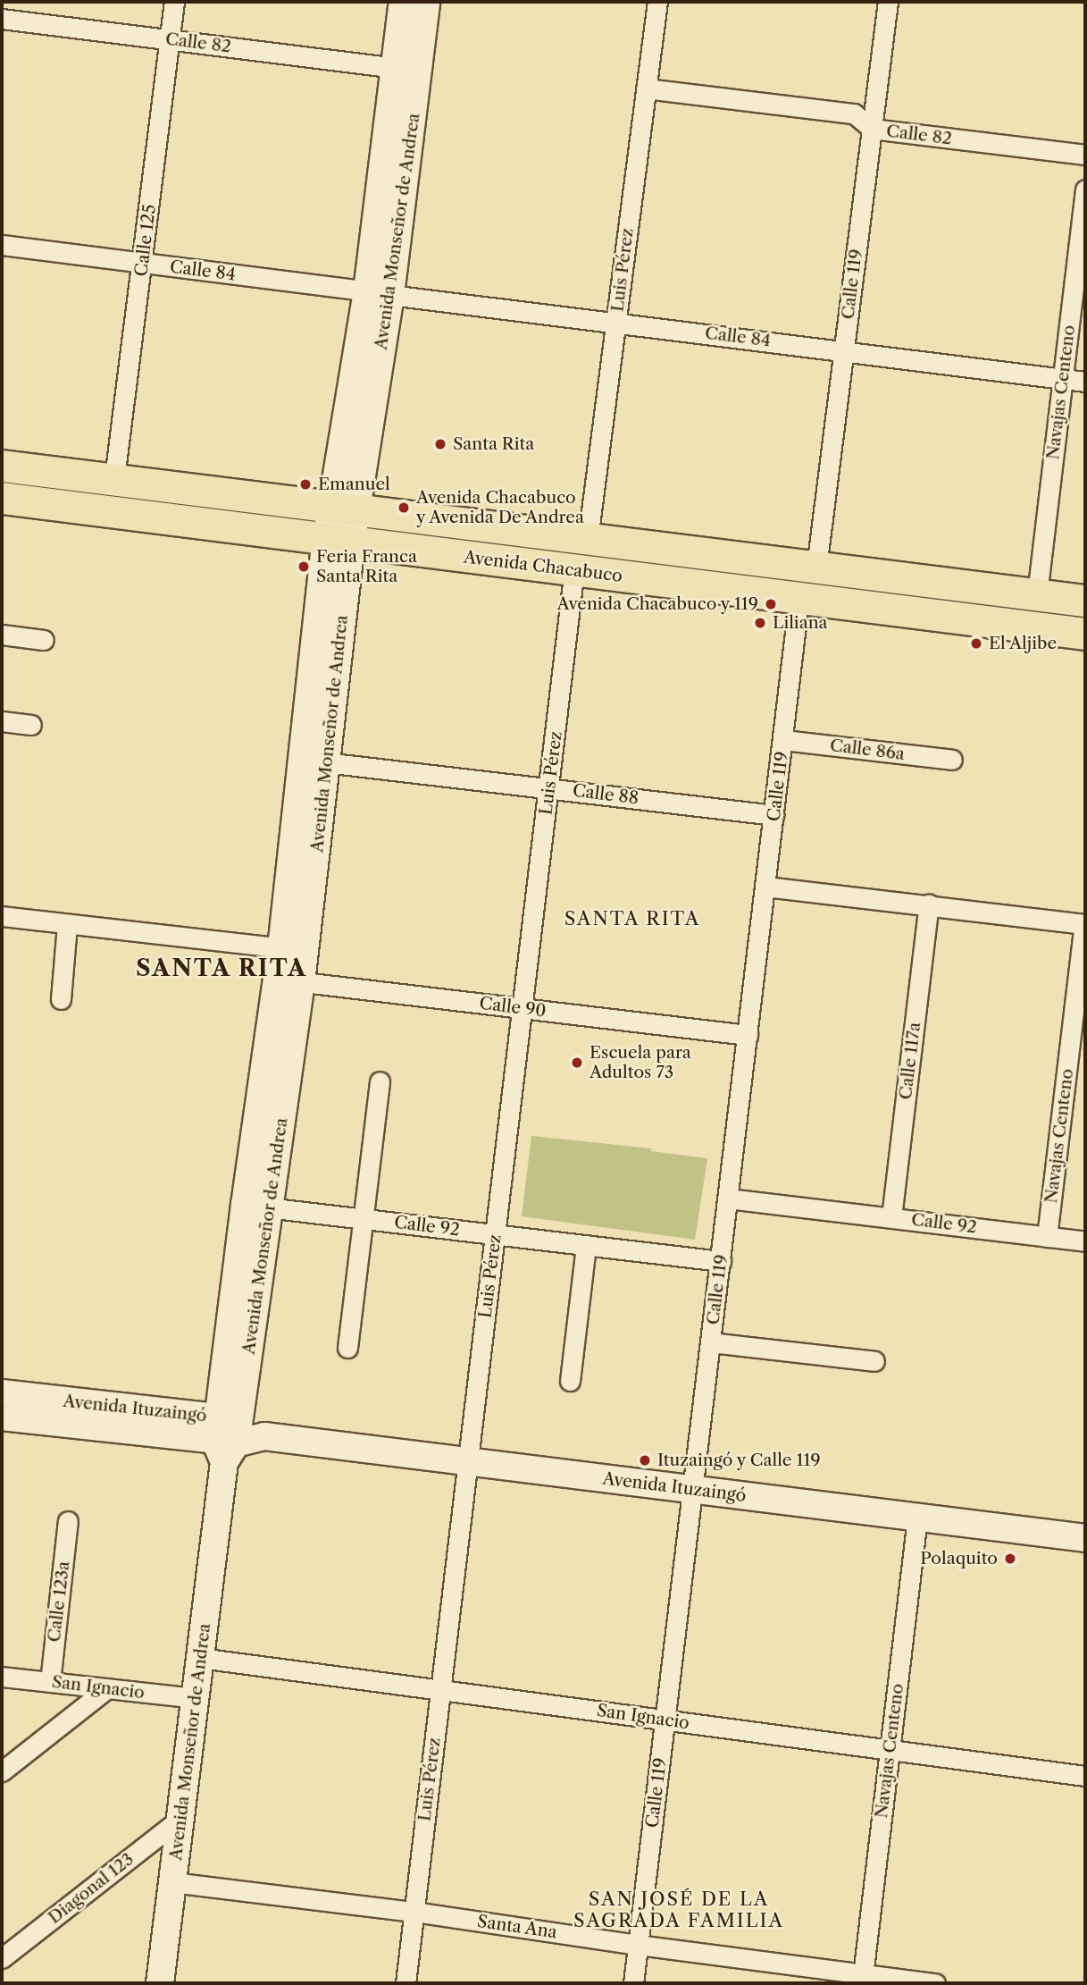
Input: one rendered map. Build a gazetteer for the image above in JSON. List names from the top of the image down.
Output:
{
  "streets": {
    "main road": ["Avenida Monseñor de Andrea", "Avenida Chacabuco", "Avenida Ituzaingó"],
    "street": [
      "Calle 82",
      "Calle 125",
      "Luis Pérez",
      "Calle 84",
      "Calle 119",
      "Navajas Centeno",
      "Calle 86a",
      "Calle 88",
      "Calle 90",
      "Calle 117a",
      "Calle 92",
      "Calle 123a",
      "San Ignacio",
      "Diagonal 123",
      "Santa Ana"
    ]
  },
  "crossings": [
    ["Calle 82", "Avenida Monseñor de Andrea"],
    ["Calle 82", "Calle 125"],
    ["Calle 82", "Luis Pérez"],
    ["Calle 82", "Calle 119"],
    ["Avenida Monseñor de Andrea", "Calle 84"],
    ["Avenida Monseñor de Andrea", "Avenida Chacabuco"],
    ["Avenida Monseñor de Andrea", "Calle 88"],
    ["Avenida Monseñor de Andrea", "Calle 90"],
    ["Avenida Monseñor de Andrea", "Calle 92"],
    ["Avenida Monseñor de Andrea", "Avenida Ituzaingó"],
    ["Avenida Monseñor de Andrea", "San Ignacio"],
    ["Avenida Monseñor de Andrea", "Diagonal 123"],
    ["Avenida Monseñor de Andrea", "Santa Ana"],
    ["Calle 125", "Calle 84"],
    ["Calle 125", "Avenida Chacabuco"],
    ["Luis Pérez", "Calle 84"],
    ["Luis Pérez", "Avenida Chacabuco"],
    ["Luis Pérez", "Calle 88"],
    ["Luis Pérez", "Calle 90"],
    ["Luis Pérez", "Calle 92"],
    ["Luis Pérez", "Avenida Ituzaingó"],
    ["Luis Pérez", "San Ignacio"],
    ["Luis Pérez", "Santa Ana"],
    ["Calle 84", "Calle 119"],
    ["Calle 84", "Navajas Centeno"],
    ["Calle 119", "Avenida Chacabuco"],
    ["Calle 119", "Calle 86a"],
    ["Calle 119", "Calle 88"],
    ["Calle 119", "Calle 90"],
    ["Calle 119", "Calle 92"],
    ["Calle 119", "Avenida Ituzaingó"],
    ["Calle 119", "San Ignacio"],
    ["Calle 119", "Santa Ana"],
    ["Navajas Centeno", "Avenida Chacabuco"],
    ["Navajas Centeno", "Calle 92"],
    ["Navajas Centeno", "Avenida Ituzaingó"],
    ["Navajas Centeno", "San Ignacio"],
    ["Navajas Centeno", "Santa Ana"],
    ["Calle 117a", "Calle 92"],
    ["Calle 123a", "San Ignacio"]
  ],
  "districts": ["SANTA RITA", "SANTA RITA", "SAN JOSÉ DE LA SAGRADA FAMILIA"],
  "places": [
    "Santa Rita",
    "Emanuel",
    "Avenida Chacabuco y Avenida De Andrea",
    "Feria Franca Santa Rita",
    "Avenida Chacabuco y 119",
    "Liliana",
    "El Aljibe",
    "Escuela para Adultos 73",
    "Ituzaingó y Calle 119",
    "Polaquito"
  ]
}
